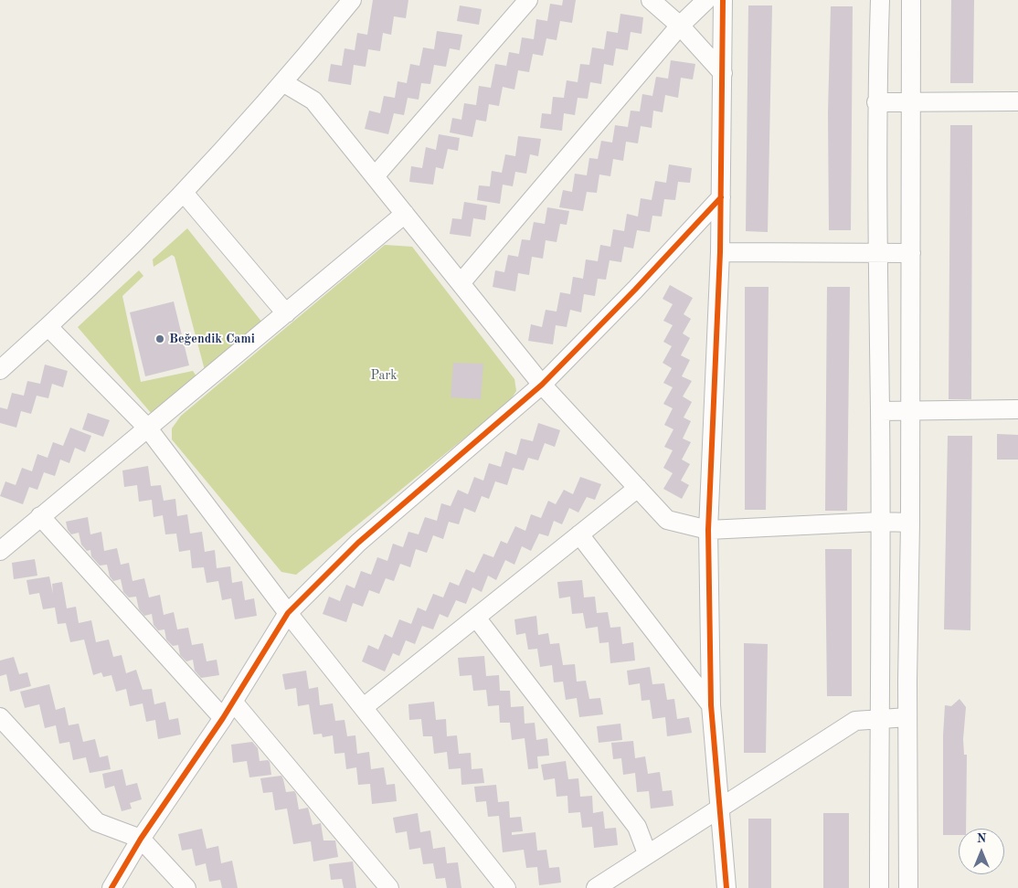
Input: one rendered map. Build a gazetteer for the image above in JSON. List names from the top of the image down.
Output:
{
  "parks": ["Park"],
  "places": ["Beğendik Cami"],
  "north": "top"
}
